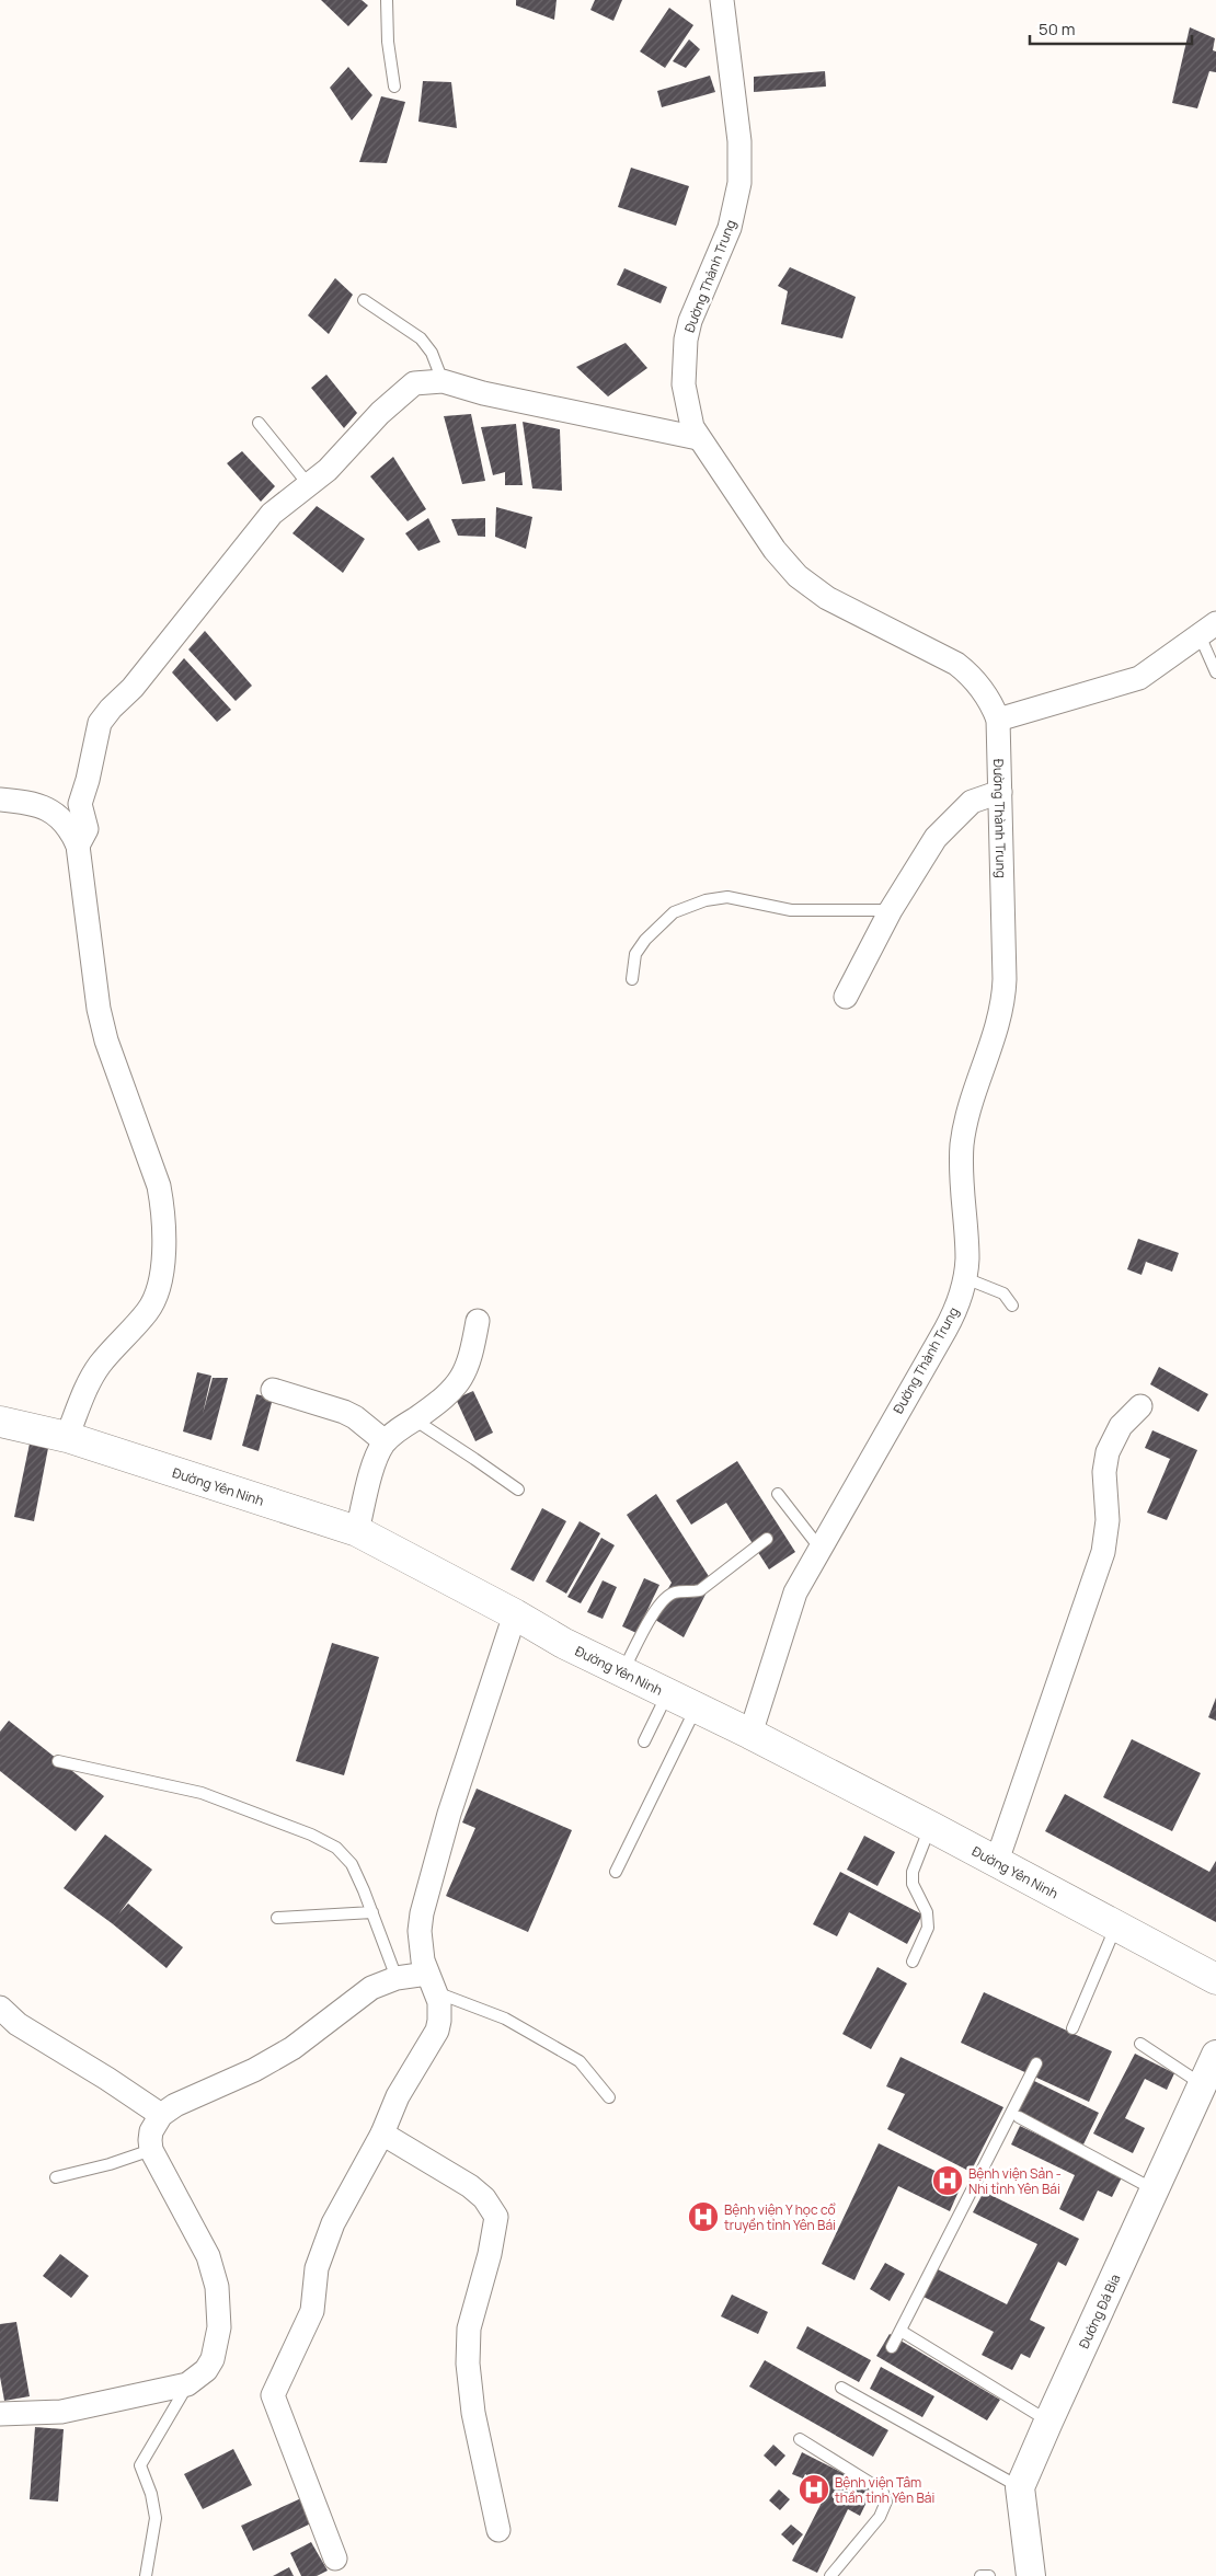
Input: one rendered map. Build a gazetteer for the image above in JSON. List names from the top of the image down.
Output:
{
  "streets": {
    "main road": ["Đường Yên Ninh"],
    "street": ["Đường Thành Trung", "Đường Đá Bia"]
  },
  "crossings": [
    ["Đường Thành Trung", "Đường Yên Ninh"]
  ],
  "places": {
    "hospital": ["Bệnh viện Sản - Nhi tỉnh Yên Bái", "Bệnh viện Y học cổ truyền tỉnh Yên Bái", "Bệnh viện Tâm thần tỉnh Yên Bái"]
  },
  "scale_bar": "50 m"
}
